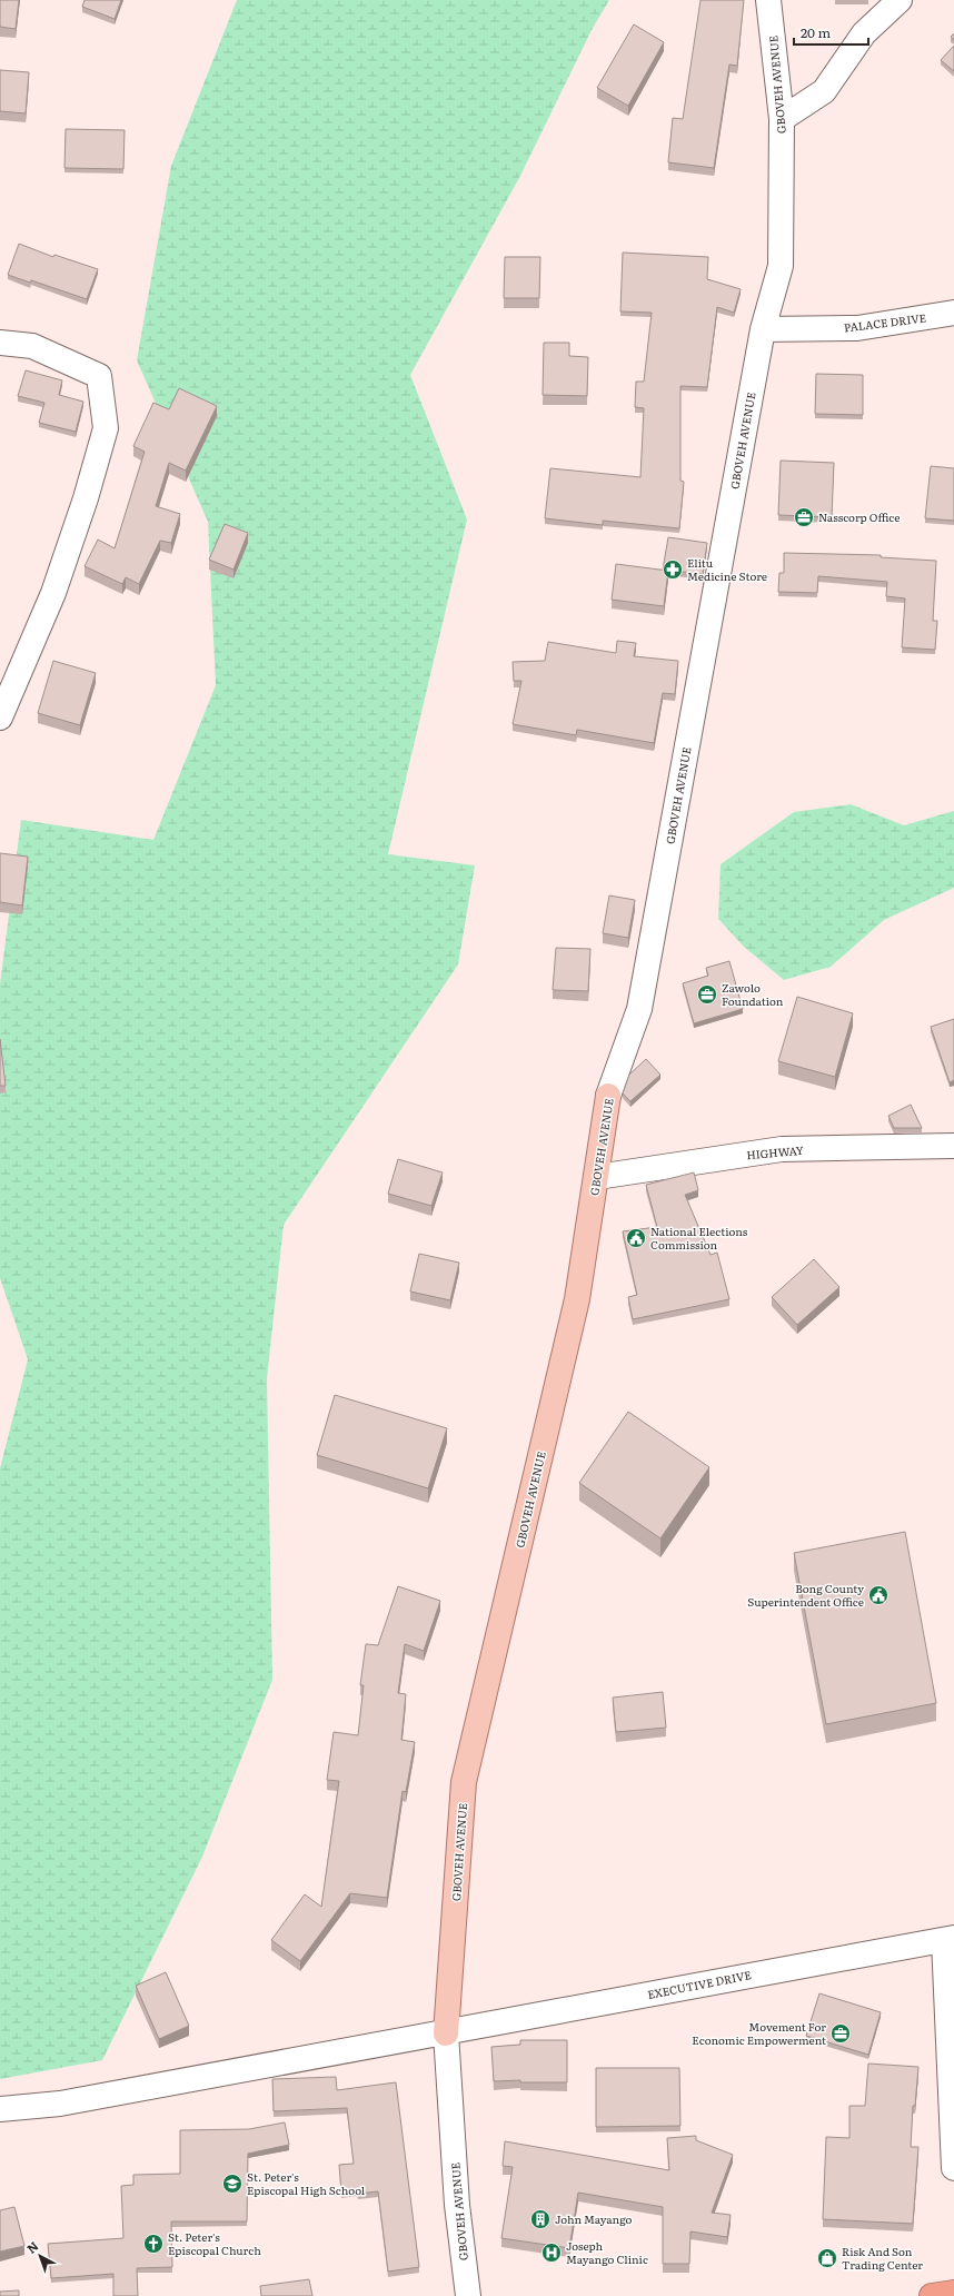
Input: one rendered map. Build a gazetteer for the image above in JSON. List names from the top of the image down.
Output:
{
  "streets": {
    "main road": ["GBOVEH AVENUE"],
    "street": ["PALACE DRIVE", "HIGHWAY", "EXECUTIVE DRIVE"]
  },
  "crossings": [
    ["GBOVEH AVENUE", "PALACE DRIVE"],
    ["GBOVEH AVENUE", "HIGHWAY"],
    ["GBOVEH AVENUE", "EXECUTIVE DRIVE"]
  ],
  "places": {
    "office": ["Nasscorp Office", "Zawolo Foundation", "Movement For Economic Empowerment"],
    "pharmacy": ["Elitu Medicine Store"],
    "public building": ["National Elections Commission", "Bong County Superintendent Office"],
    "school or university": ["St. Peter's Episcopal High School"],
    "building": ["John Mayango"],
    "church": ["St. Peter's Episcopal Church"],
    "hospital": ["Joseph Mayango Clinic"],
    "shop": ["Risk And Son Trading Center"]
  },
  "scale_bar": "20 m",
  "north": "top left"
}
